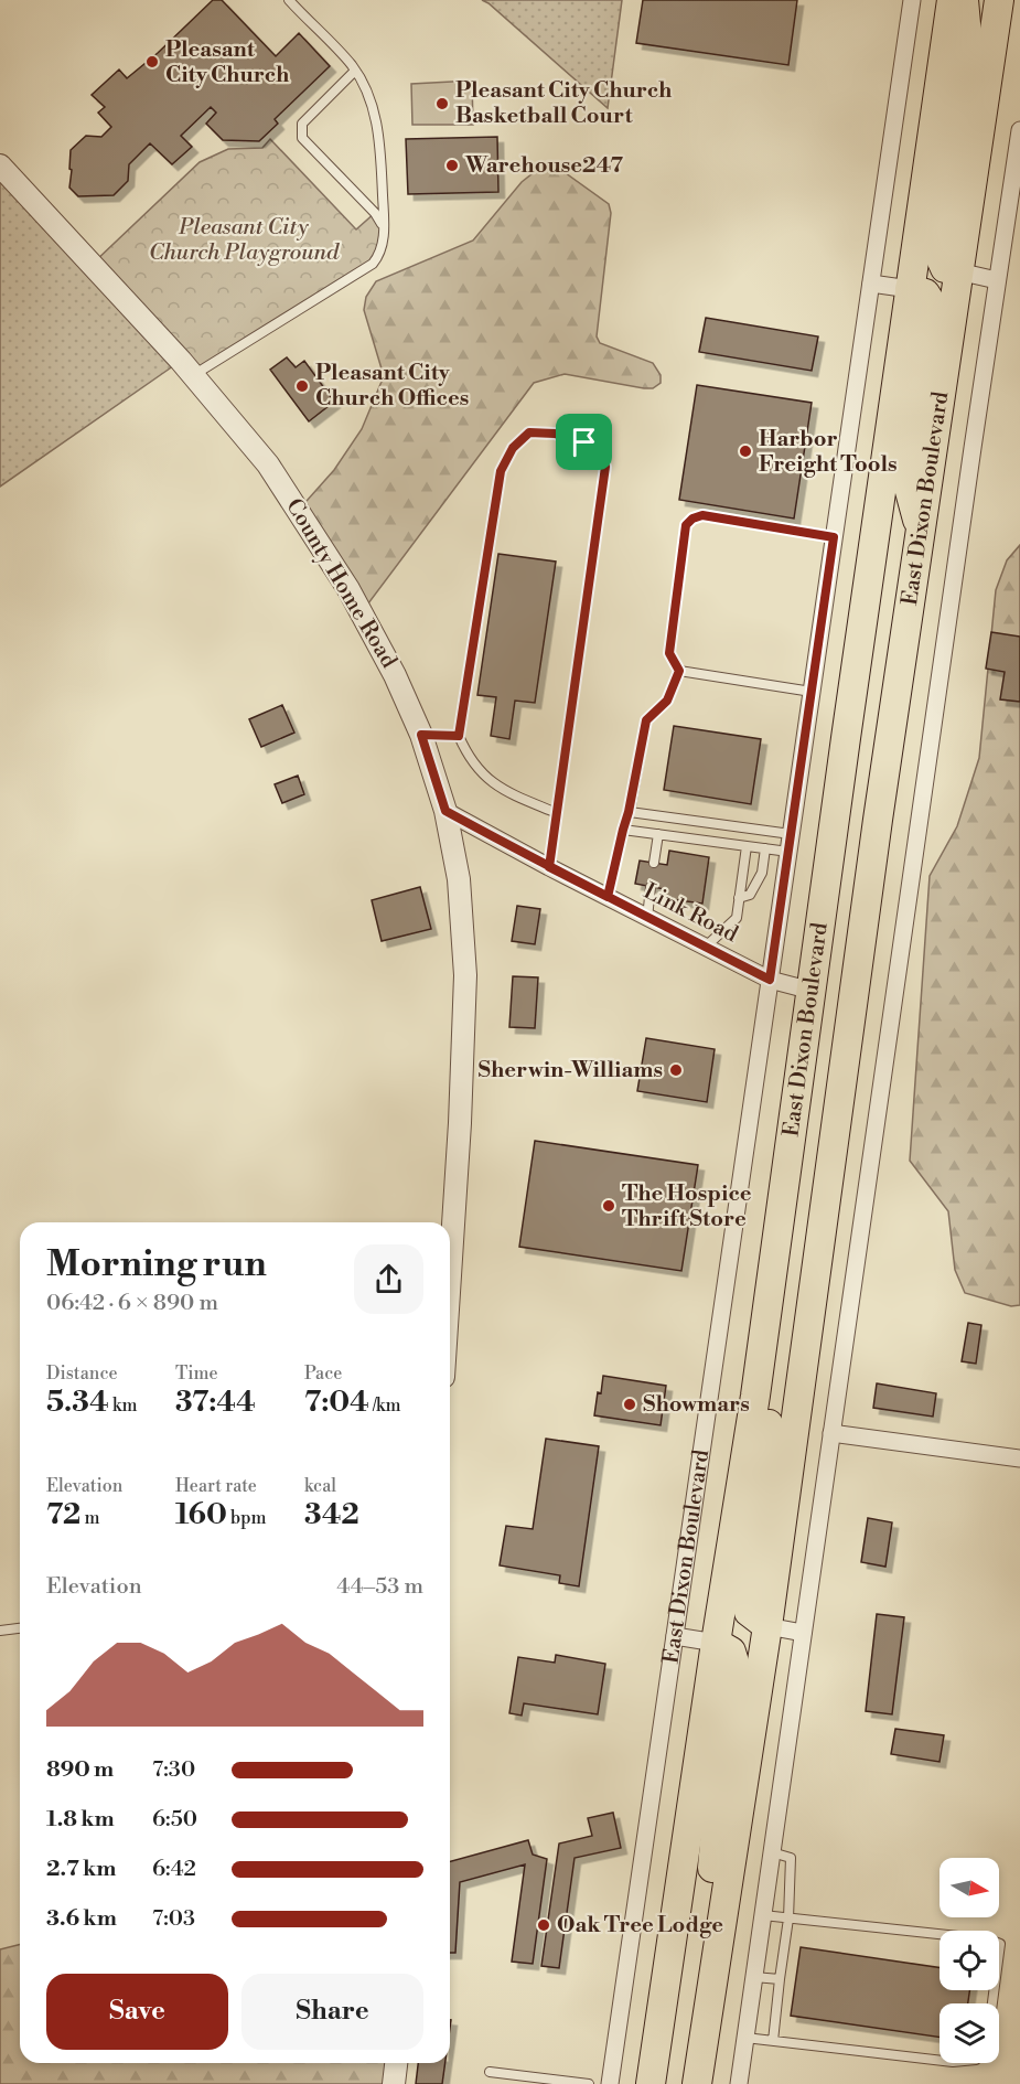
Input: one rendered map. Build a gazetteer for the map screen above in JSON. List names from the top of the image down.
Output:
{
  "streets": {
    "highway": ["East Dixon Boulevard"],
    "street": ["County Home Road", "Link Road"]
  },
  "crossings": [
    ["East Dixon Boulevard", "Link Road"],
    ["County Home Road", "Link Road"]
  ],
  "parks": ["Pleasant City Church Playground"],
  "places": [
    "Pleasant City Church",
    "Pleasant City Church Basketball Court",
    "Warehouse247",
    "Pleasant City Church Offices",
    "Harbor Freight Tools",
    "Sherwin-Williams",
    "The Hospice Thrift Store",
    "Showmars",
    "Oak Tree Lodge"
  ],
  "north": "right",
  "page": {
    "heading": ["Morning run", "06:42 · 6 × 890 m"],
    "stats": [
      ["Distance", "5.34 km"],
      ["Time", "37:44"],
      ["Pace", "7:04 /km"],
      ["Elevation", "72 m"],
      ["Heart rate", "160 bpm"],
      ["kcal", "342"]
    ],
    "chart": ["Elevation", "44–53 m"],
    "list": [
      {
        "name": "890 m",
        "note": "7:30"
      },
      {
        "name": "1.8 km",
        "note": "6:50"
      },
      {
        "name": "2.7 km",
        "note": "6:42"
      },
      {
        "name": "3.6 km",
        "note": "7:03"
      }
    ],
    "buttons": ["Save", "Share"]
  }
}
